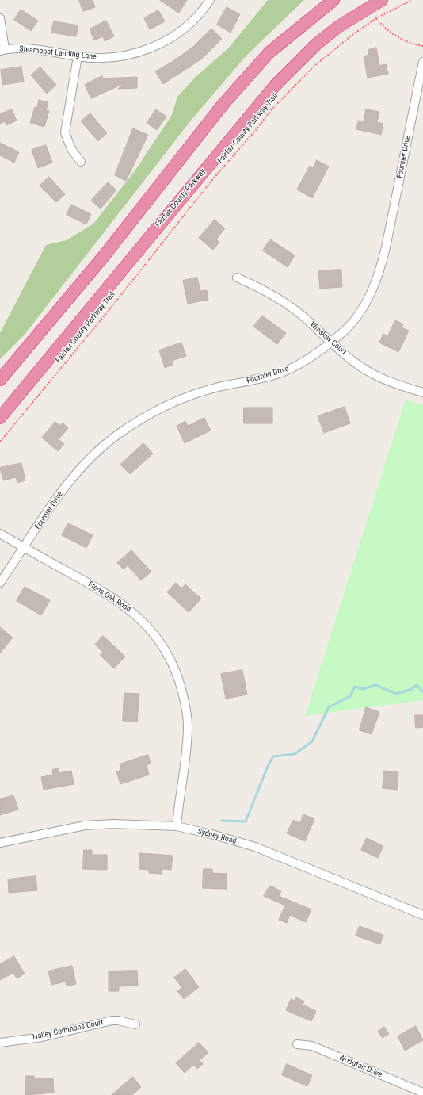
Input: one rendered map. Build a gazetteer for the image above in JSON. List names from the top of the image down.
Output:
{
  "streets": {
    "highway": ["Fairfax County Parkway"],
    "street": [
      "Steamboat Landing Lane",
      "Fournier Drive",
      "Winslow Court",
      "Freds Oak Road",
      "Sydney Road",
      "Halley Commons Court",
      "Woodfair Drive"
    ],
    "path": ["Fairfax County Parkway Trail"]
  },
  "crossings": [
    ["Fournier Drive", "Winslow Court"],
    ["Fournier Drive", "Freds Oak Road"],
    ["Freds Oak Road", "Sydney Road"]
  ]
}
